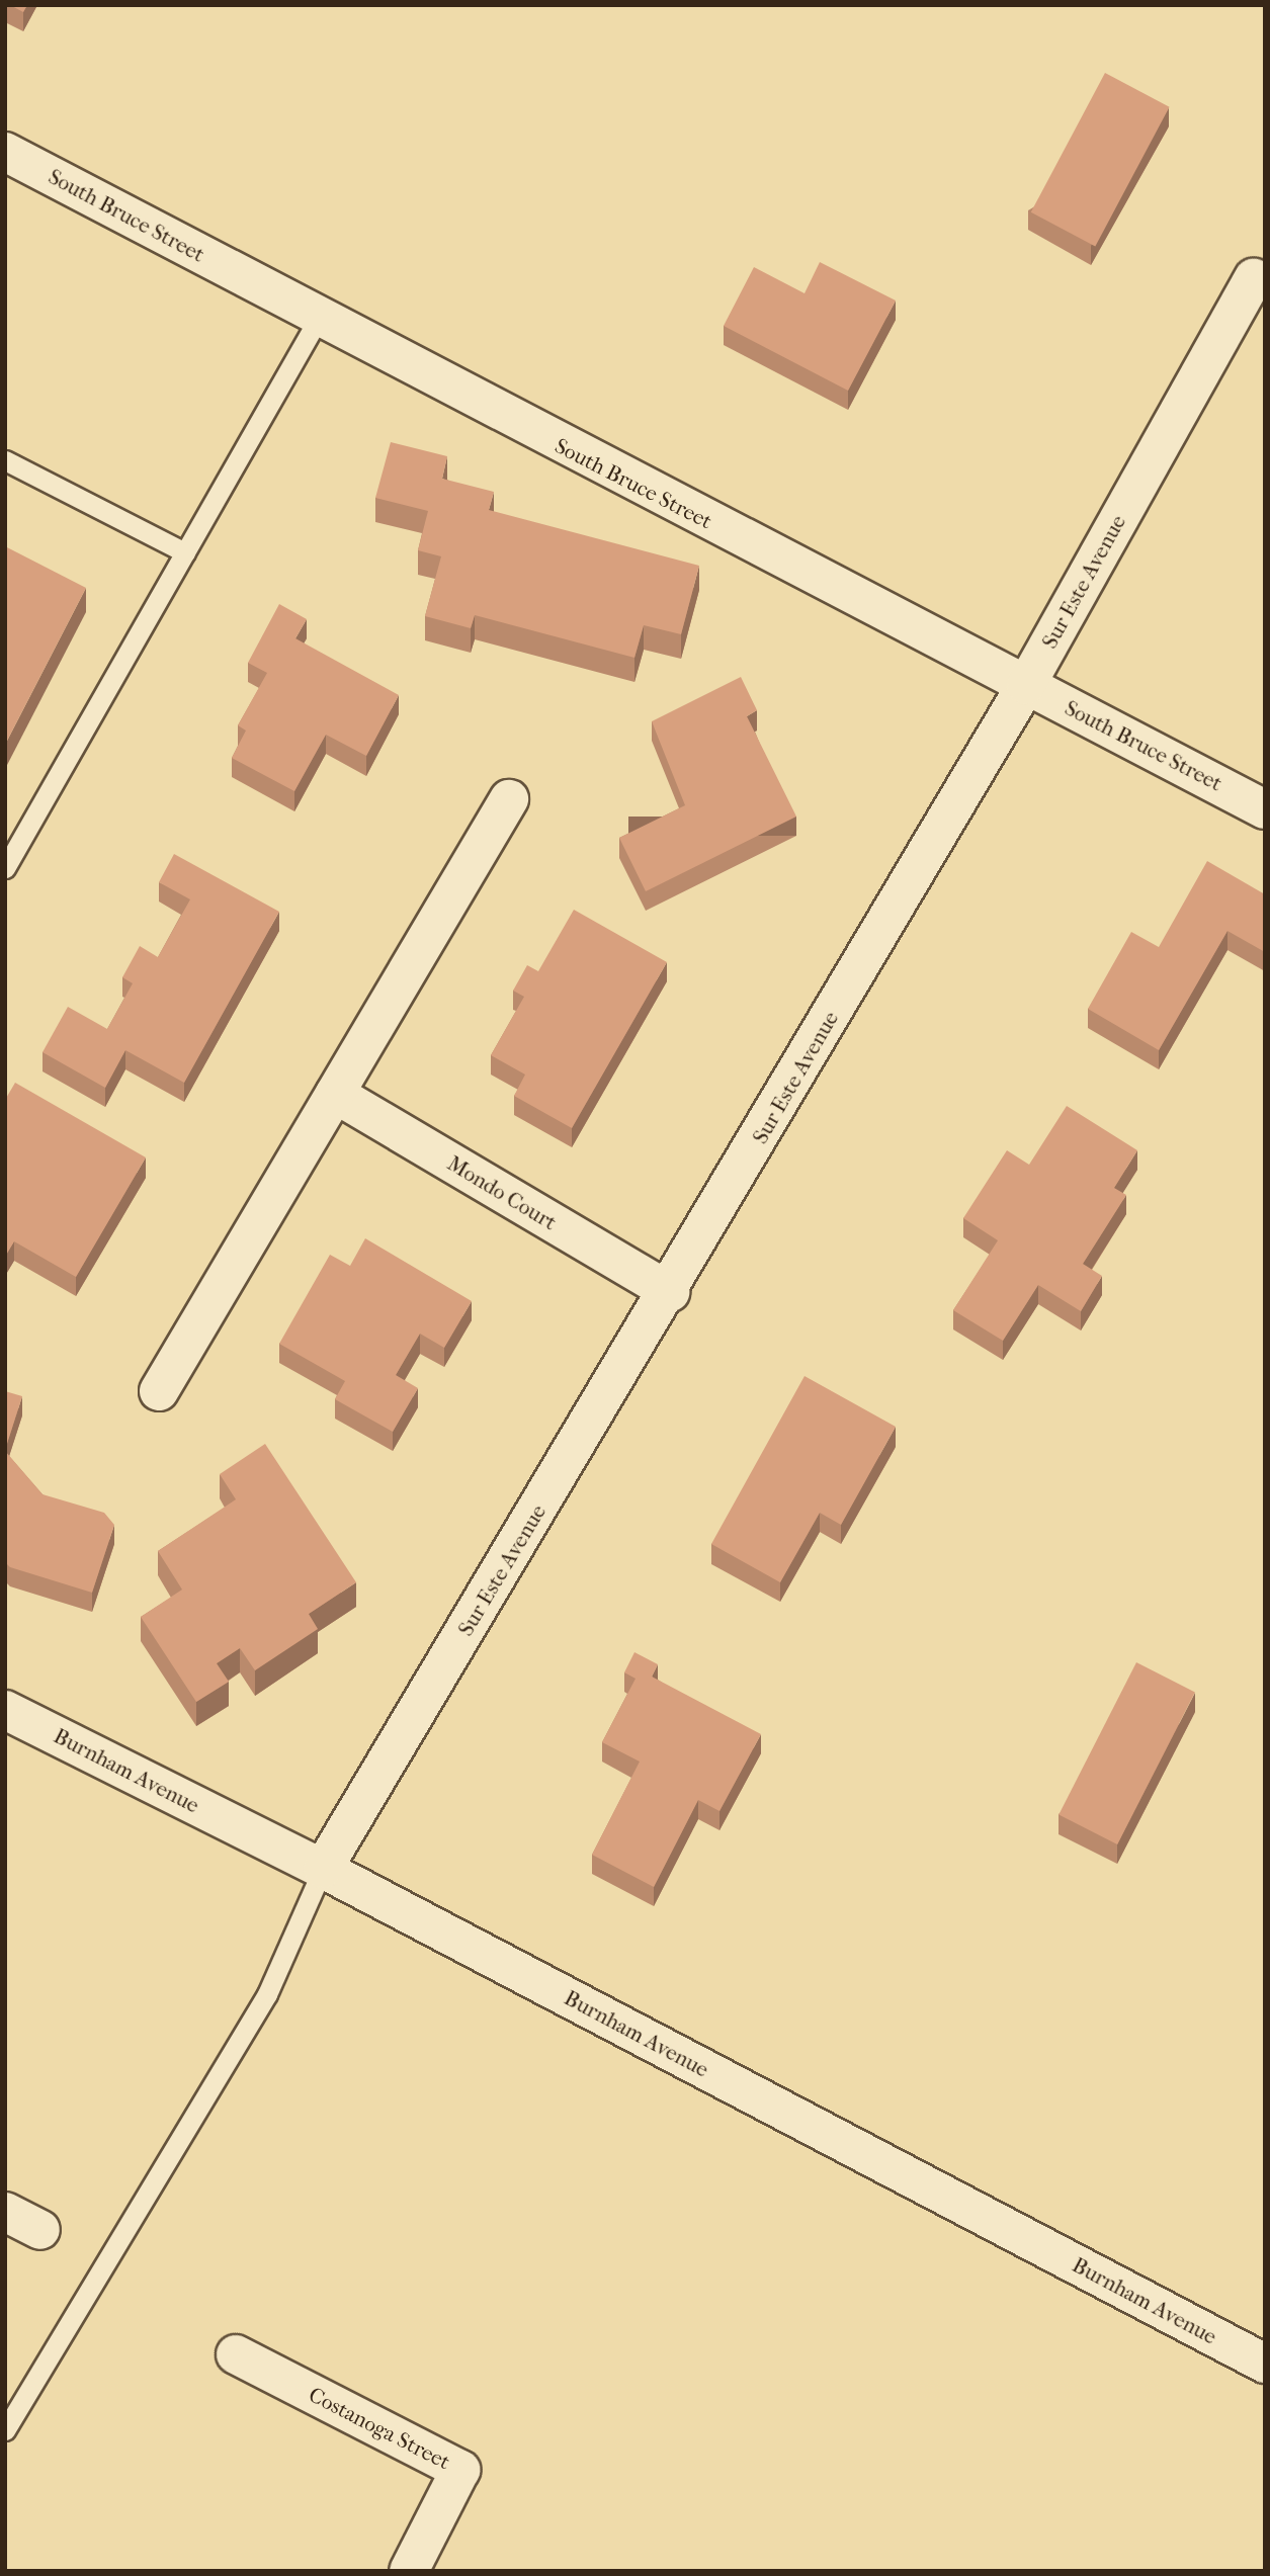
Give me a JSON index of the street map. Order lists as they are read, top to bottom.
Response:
{
  "streets": {
    "street": [
      "South Bruce Street",
      "Sur Este Avenue",
      "Mondo Court",
      "Burnham Avenue",
      "Costanoga Street"
    ]
  },
  "crossings": [
    ["South Bruce Street", "Sur Este Avenue"],
    ["Sur Este Avenue", "Mondo Court"],
    ["Sur Este Avenue", "Burnham Avenue"]
  ]
}
